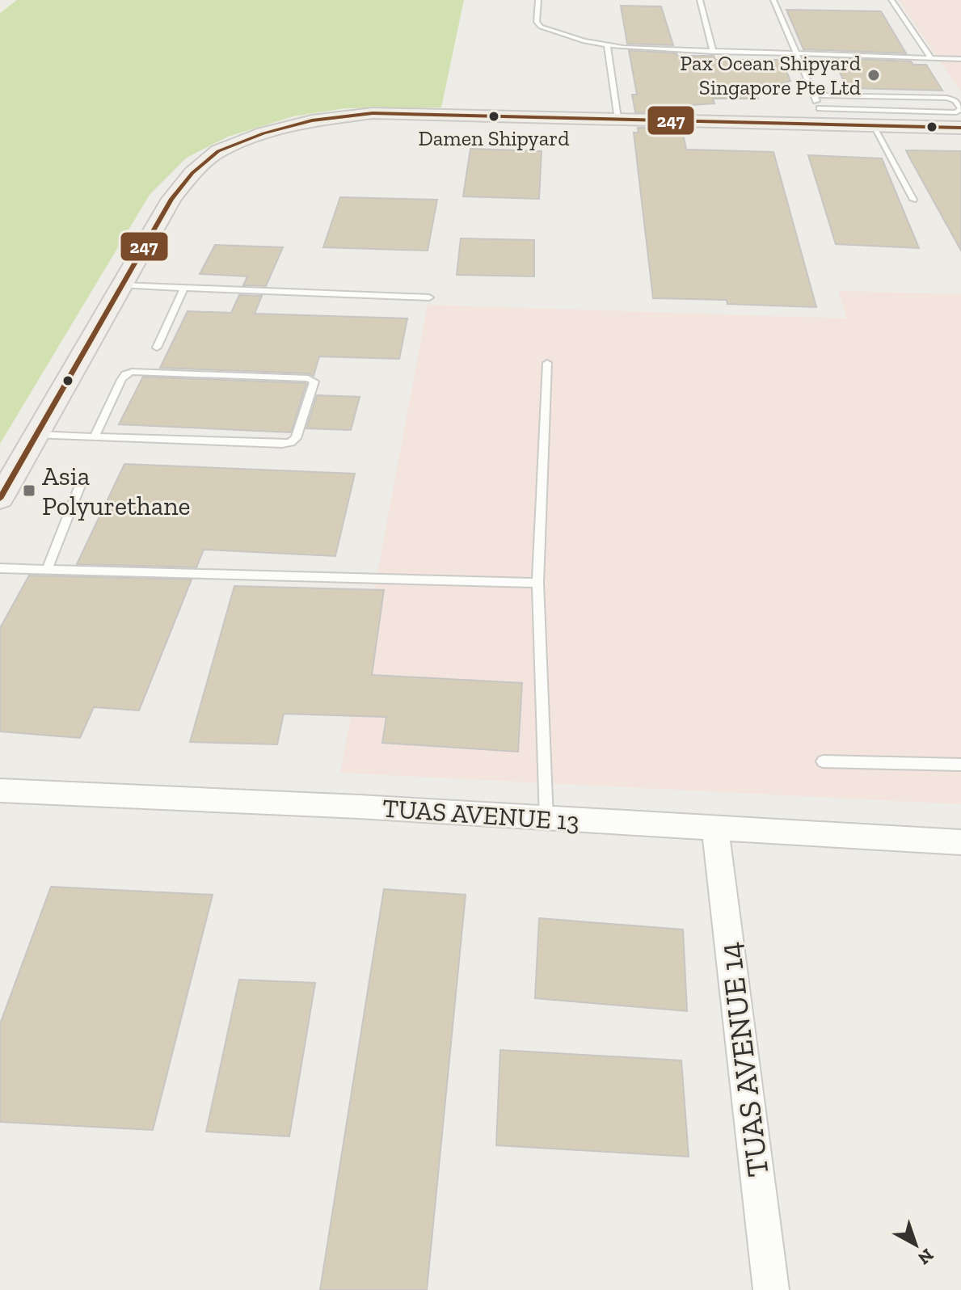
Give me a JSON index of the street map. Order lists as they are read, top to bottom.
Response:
{
  "streets": {
    "street": ["TUAS AVENUE 13", "TUAS AVENUE 14"]
  },
  "crossings": [
    ["TUAS AVENUE 13", "TUAS AVENUE 14"]
  ],
  "places": {
    "other": ["Pax Ocean Shipyard Singapore Pte Ltd", "Damen Shipyard"],
    "transit": ["Asia Polyurethane"]
  },
  "lines": ["transit line 247"],
  "north": "bottom right"
}
